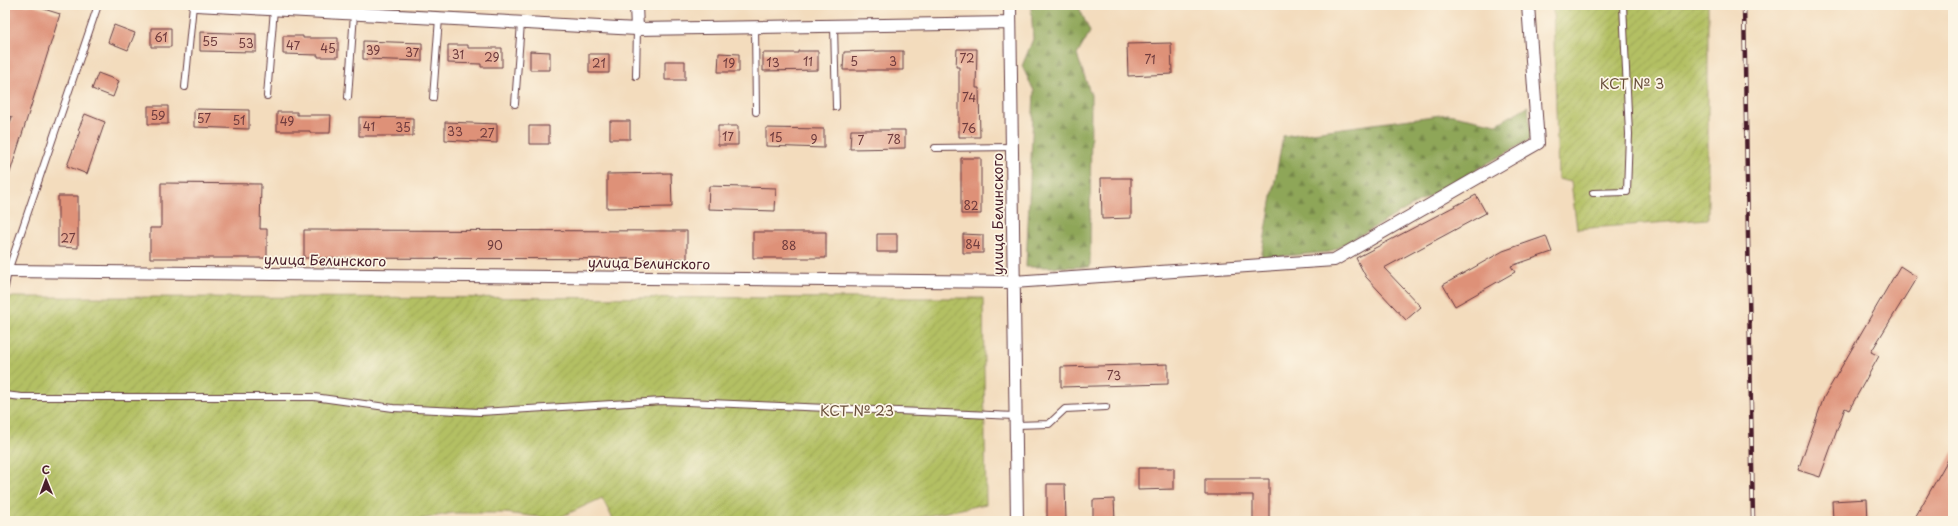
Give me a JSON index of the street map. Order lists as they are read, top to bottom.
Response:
{
  "streets": {
    "street": ["улица Белинского"]
  },
  "parks": ["КСТ № 3", "КСТ № 23"],
  "house_numbers": [
    "61",
    "55",
    "53",
    "47",
    "45",
    "39",
    "37",
    "31",
    "29",
    "72",
    "71",
    "11",
    "5",
    "3",
    "13",
    "21",
    "19",
    "74",
    "59",
    "57",
    "51",
    "49",
    "41",
    "35",
    "76",
    "33",
    "27",
    "17",
    "15",
    "9",
    "78",
    "7",
    "82",
    "27",
    "84",
    "90",
    "88",
    "73"
  ],
  "north": "top"
}
